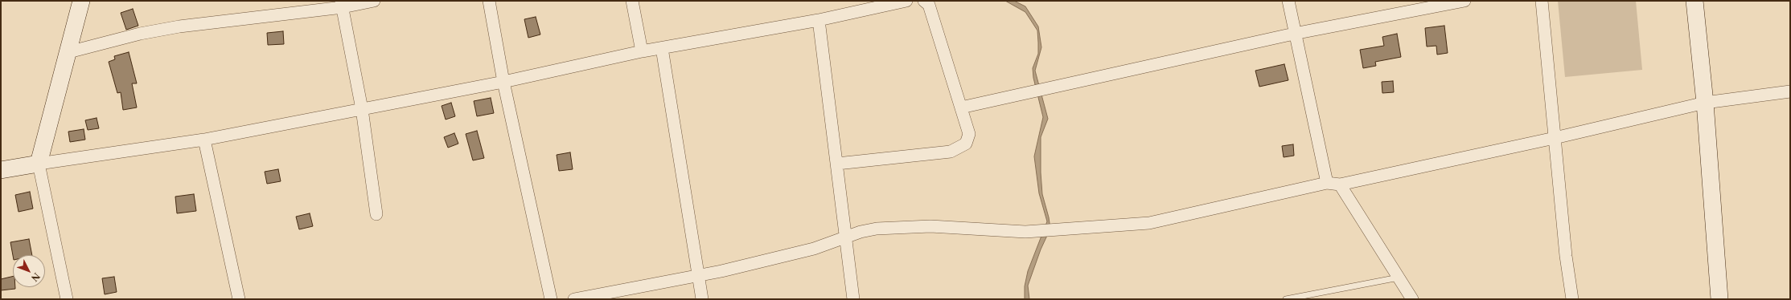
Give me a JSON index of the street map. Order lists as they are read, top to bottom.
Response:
{
  "north": "bottom right"
}
